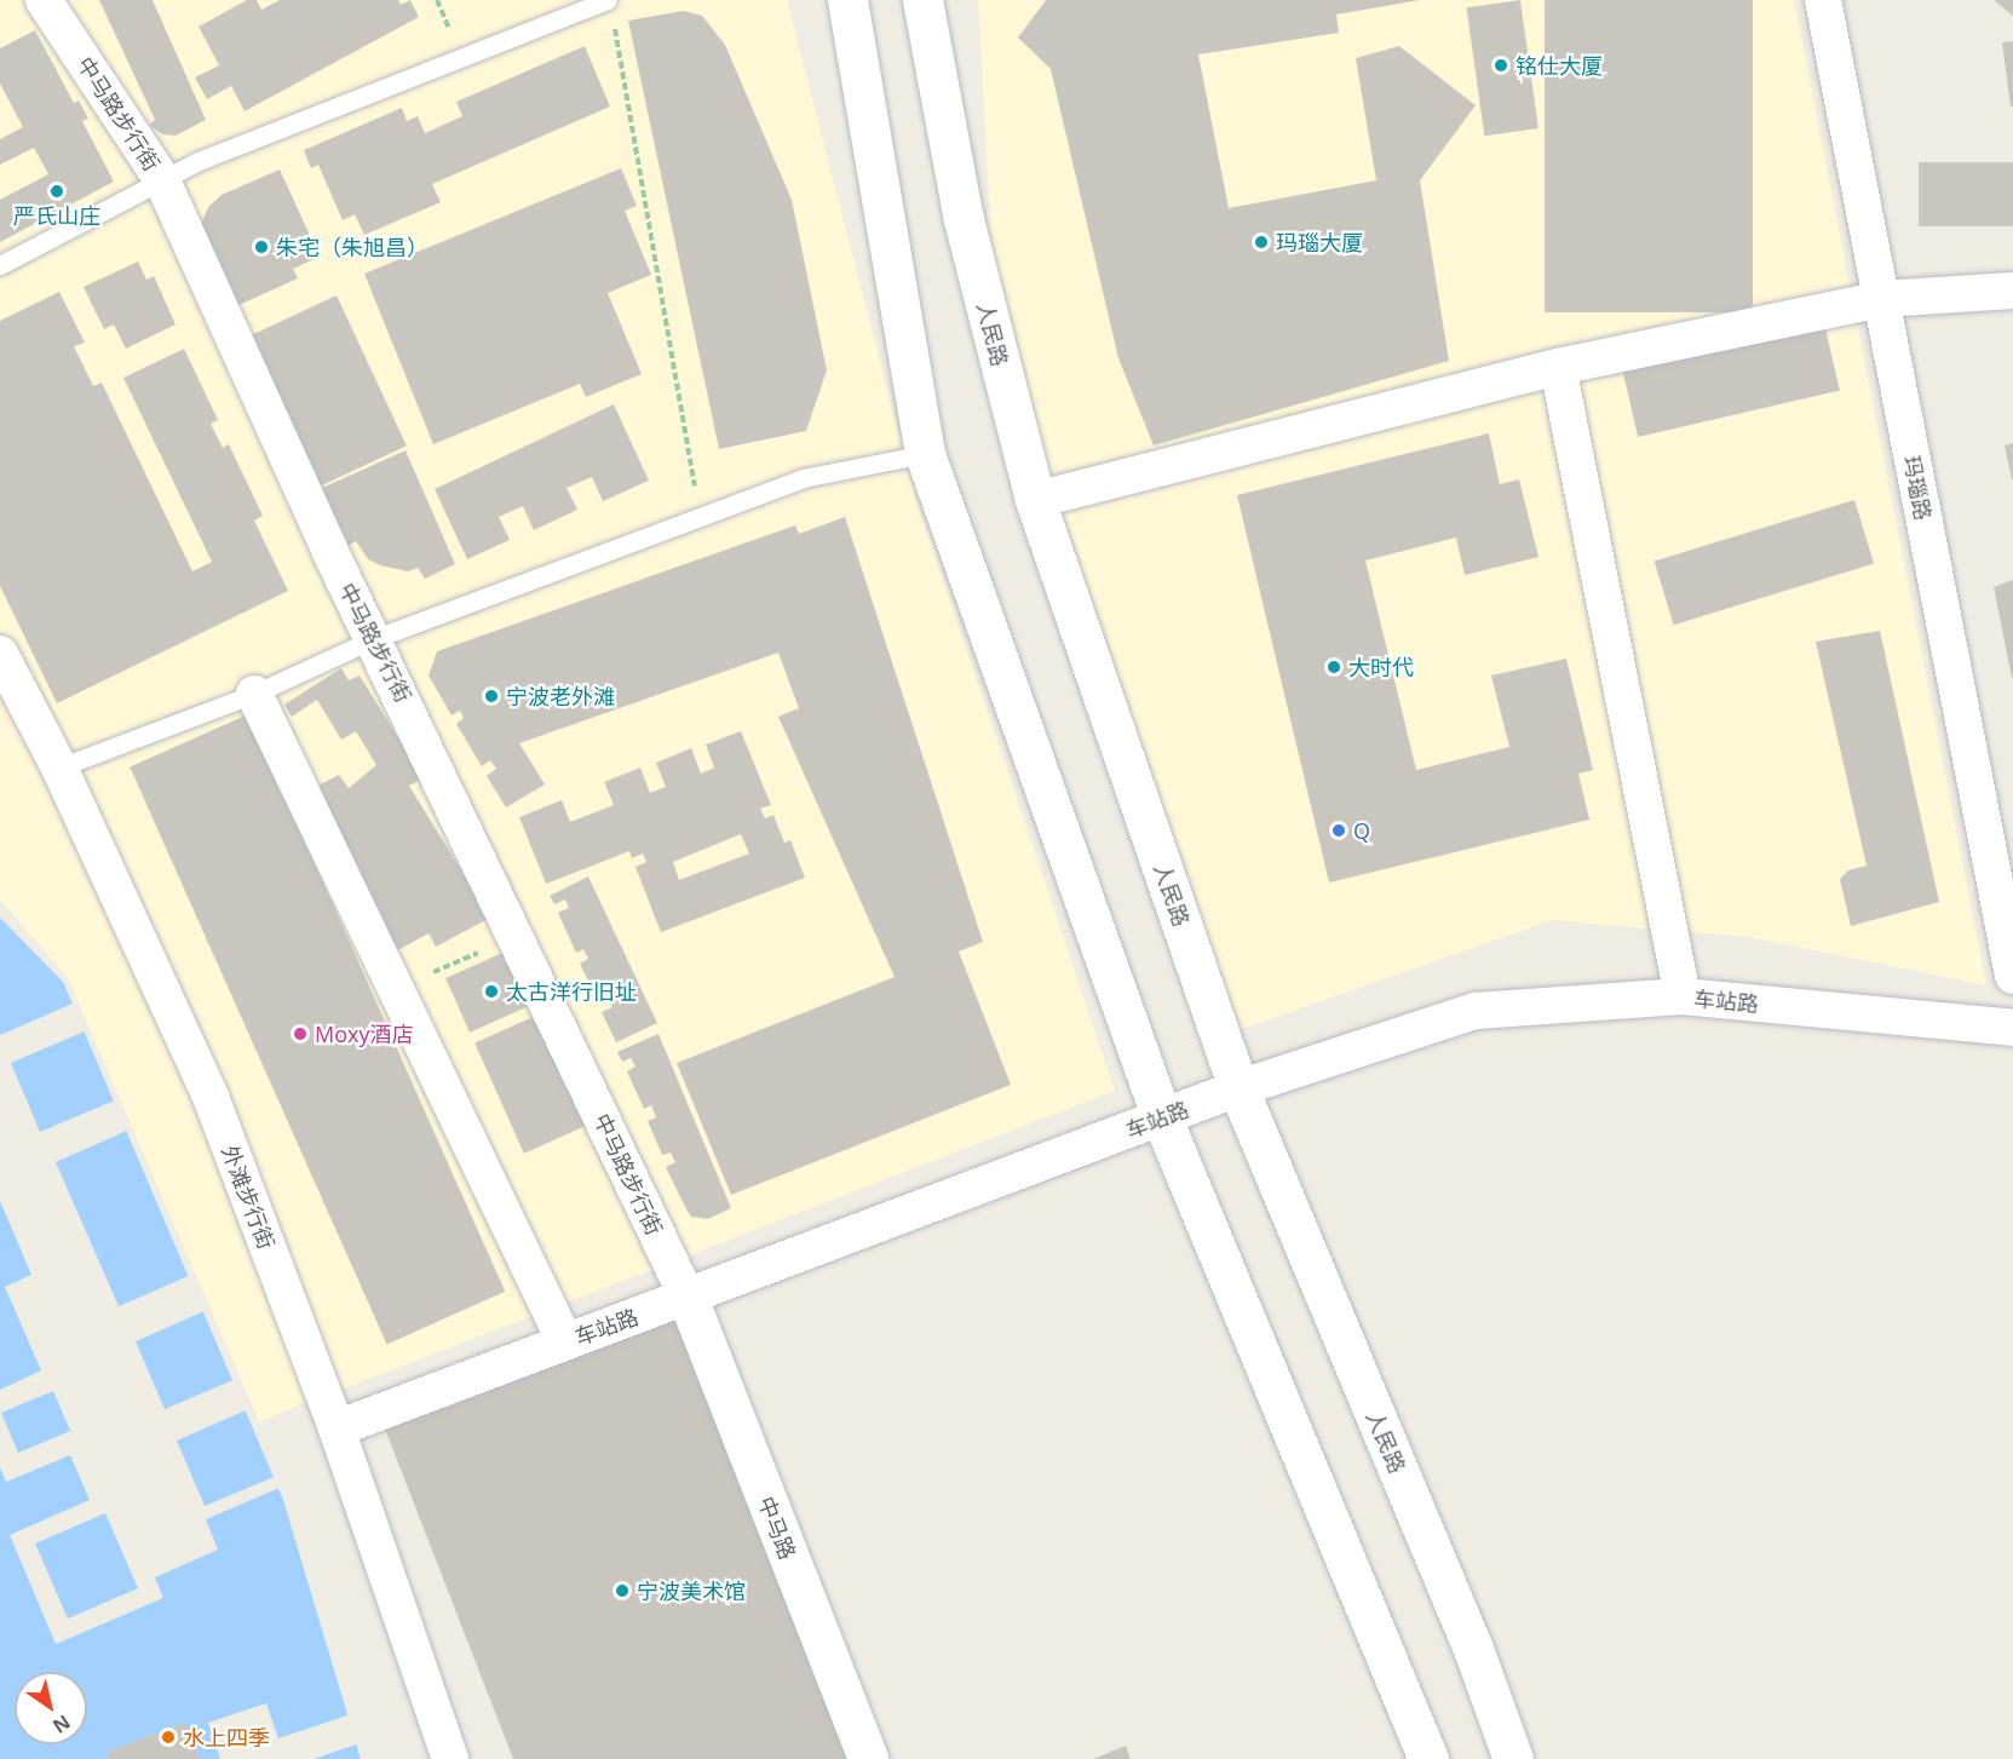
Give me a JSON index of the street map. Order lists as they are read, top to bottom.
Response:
{
  "streets": {
    "main road": ["人民路", "中马路"],
    "street": [
      "中马路步行街",
      "玛瑙路",
      "车站路",
      "外滩步行街"
    ]
  },
  "crossings": [
    ["中马路步行街", "车站路"],
    ["中马路步行街", "中马路"],
    ["人民路", "车站路"],
    ["车站路", "外滩步行街"],
    ["车站路", "中马路"]
  ],
  "places": [
    "铭仕大厦",
    "严氏山庄",
    "玛瑙大厦",
    "朱宅（朱旭昌）",
    "大时代",
    "宁波老外滩",
    "Q",
    "太古洋行旧址",
    "Moxy酒店",
    "宁波美术馆",
    "水上四季"
  ],
  "north": "bottom right"
}
